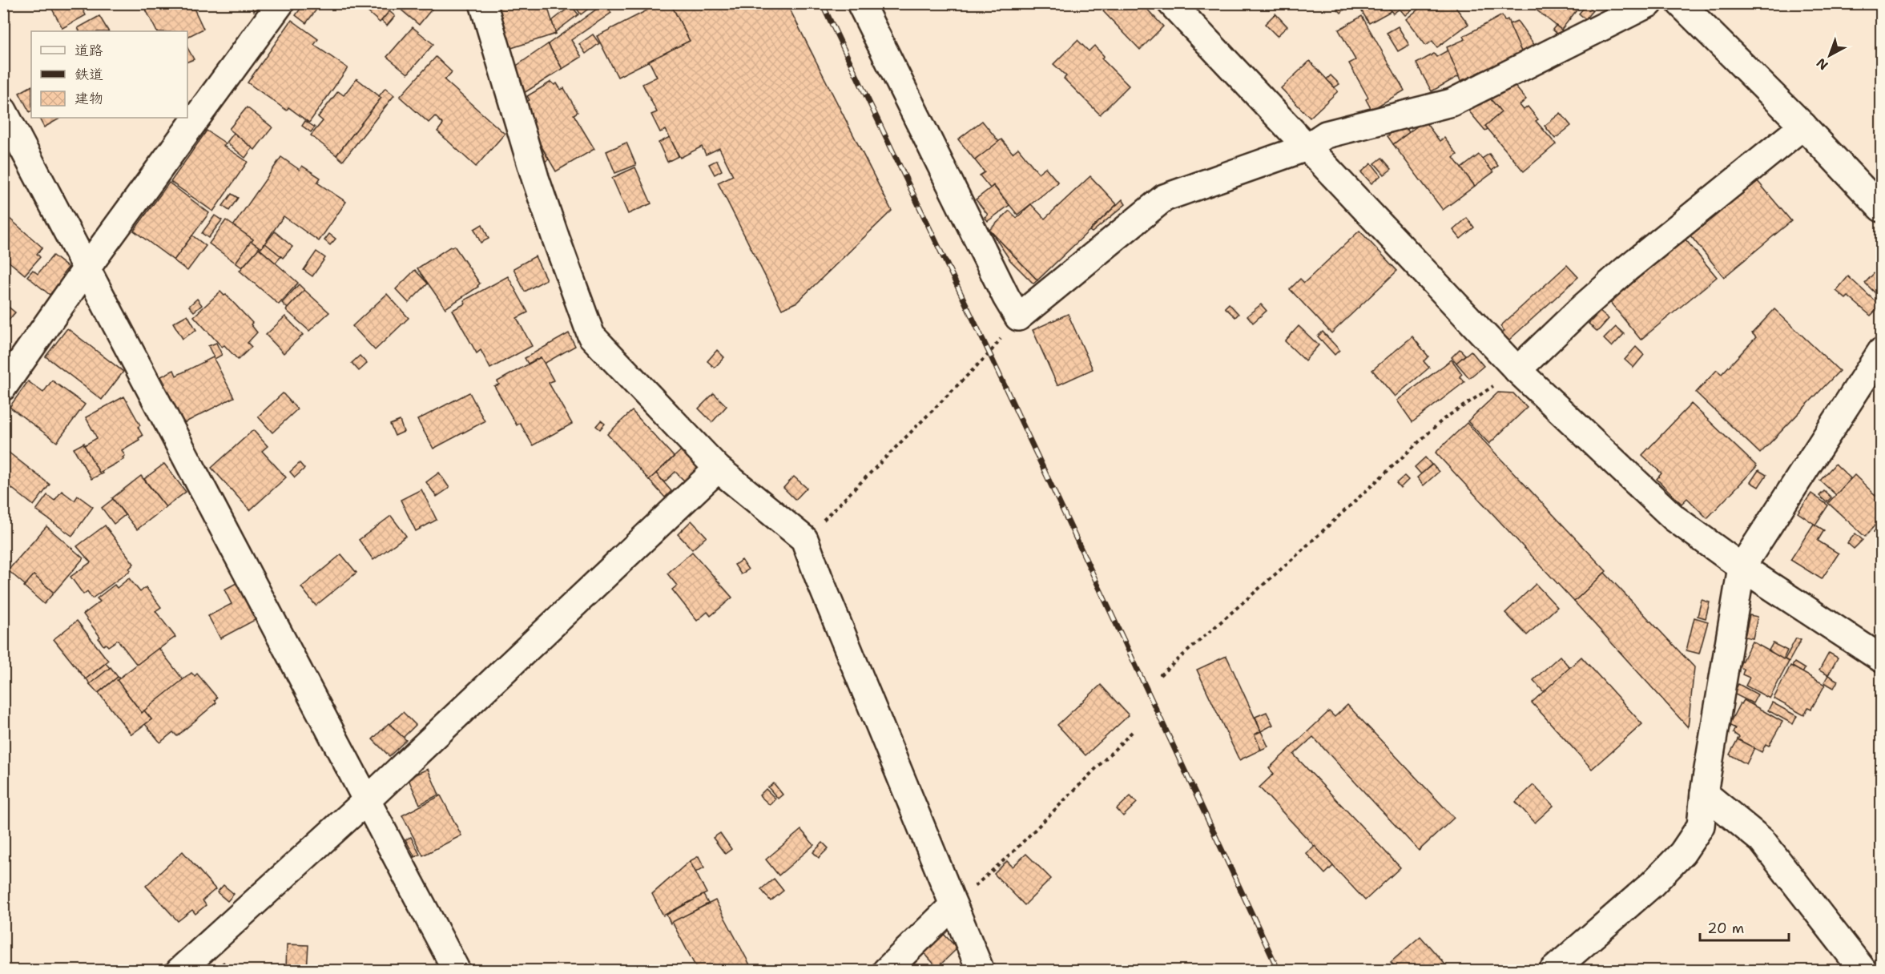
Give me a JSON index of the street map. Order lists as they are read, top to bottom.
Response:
{
  "legend": ["道路", "鉄道", "建物"],
  "scale_bar": "20 m",
  "north": "bottom left"
}
